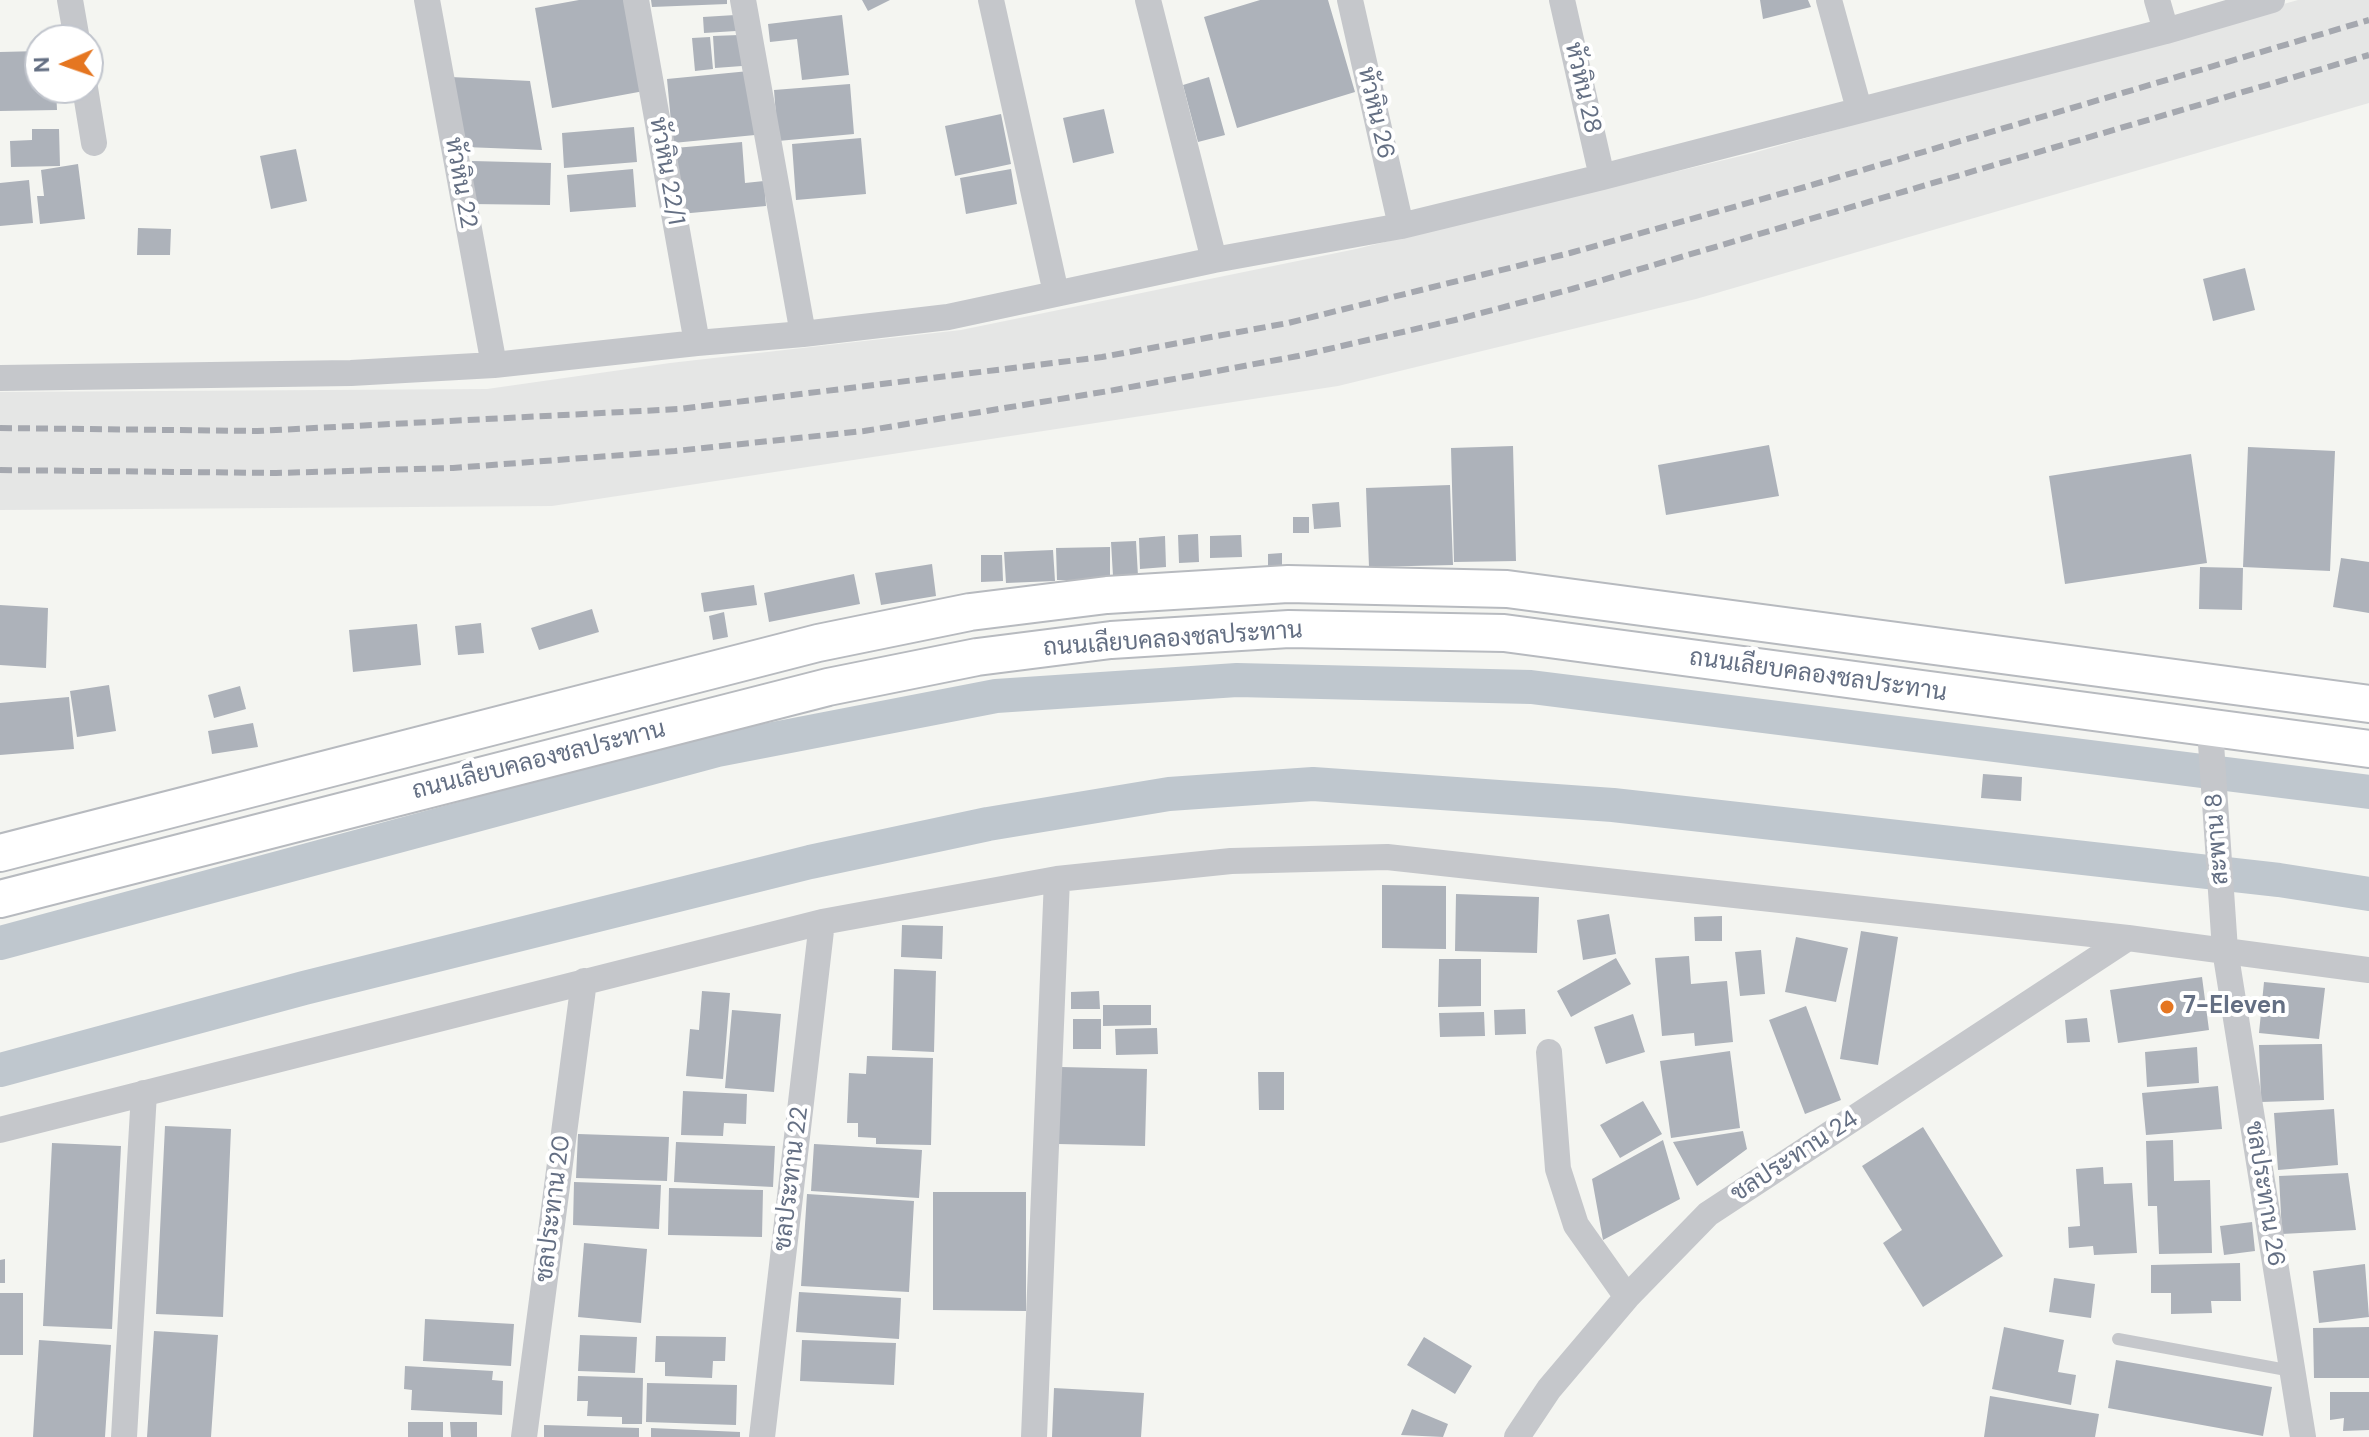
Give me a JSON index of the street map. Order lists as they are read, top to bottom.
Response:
{
  "streets": {
    "street": [
      "หัวหิน 28",
      "หัวหิน 26",
      "หัวหิน 22/1",
      "หัวหิน 22",
      "ถนนเลียบคลองชลประทาน",
      "สะพาน 8",
      "ชลประทาน 24",
      "ชลประทาน 22",
      "ชลประทาน 26",
      "ชลประทาน 20"
    ]
  },
  "crossings": [
    ["ถนนเลียบคลองชลประทาน", "สะพาน 8"],
    ["สะพาน 8", "ชลประทาน 26"]
  ],
  "places": ["7-Eleven"],
  "north": "left"
}
